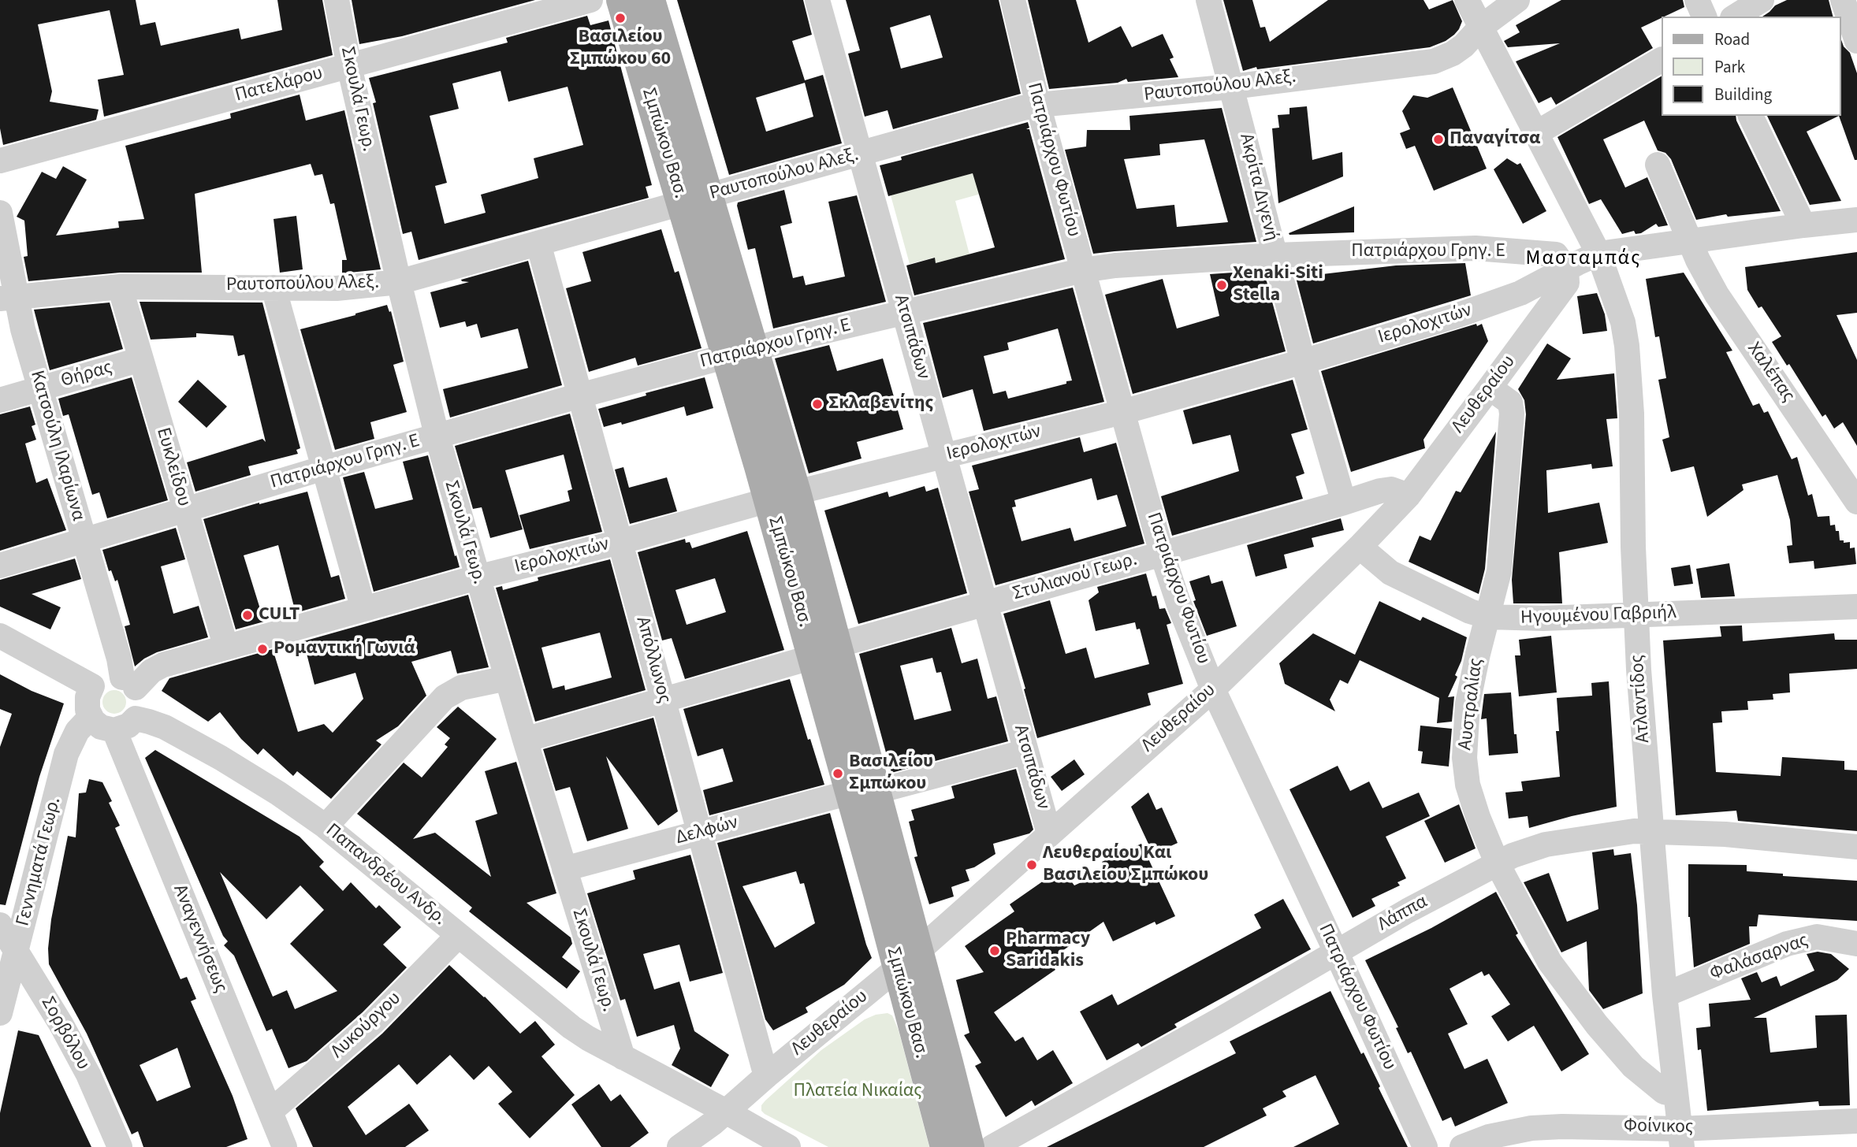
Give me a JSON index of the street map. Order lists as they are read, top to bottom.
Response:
{
  "streets": {
    "main road": ["Σμπώκου Βασ."],
    "street": [
      "Πατελάρου",
      "Ραυτοπούλου Αλεξ.",
      "Σκουλά Γεωρ.",
      "Πατριάρχου Φωτίου",
      "Ακρίτα Διγενή",
      "Πατριάρχου Γρηγ. Ε",
      "Ιερολοχιτών",
      "Ατσιπάδων",
      "Χαλέπας",
      "Θήρας",
      "Λευθεραίου",
      "Κατσούλη Ιλαρίωνα",
      "Ευκλείδου",
      "Στυλιανού Γεωρ.",
      "Ηγουμένου Γαβριήλ",
      "Απόλλωνος",
      "Ατλαντίδος",
      "Αυστραλίας",
      "Δελφών",
      "Γεννηματά Γεωρ.",
      "Παπανδρέου Ανδρ.",
      "Λάππα",
      "Αναγεννήσεως",
      "Φαλάσαρνας",
      "Λυκούργου",
      "Σορβόλου",
      "Φοίνικος"
    ]
  },
  "crossings": [
    ["Πατελάρου", "Σκουλά Γεωρ."],
    ["Ραυτοπούλου Αλεξ.", "Σκουλά Γεωρ."],
    ["Ραυτοπούλου Αλεξ.", "Σμπώκου Βασ."],
    ["Ραυτοπούλου Αλεξ.", "Πατριάρχου Φωτίου"],
    ["Ραυτοπούλου Αλεξ.", "Ακρίτα Διγενή"],
    ["Ραυτοπούλου Αλεξ.", "Ατσιπάδων"],
    ["Ραυτοπούλου Αλεξ.", "Κατσούλη Ιλαρίωνα"],
    ["Ραυτοπούλου Αλεξ.", "Ευκλείδου"],
    ["Ραυτοπούλου Αλεξ.", "Απόλλωνος"],
    ["Ραυτοπούλου Αλεξ.", "Ατλαντίδος"],
    ["Σκουλά Γεωρ.", "Πατριάρχου Γρηγ. Ε"],
    ["Σκουλά Γεωρ.", "Ιερολοχιτών"],
    ["Σκουλά Γεωρ.", "Στυλιανού Γεωρ."],
    ["Σκουλά Γεωρ.", "Δελφών"],
    ["Σκουλά Γεωρ.", "Παπανδρέου Ανδρ."],
    ["Σμπώκου Βασ.", "Πατριάρχου Γρηγ. Ε"],
    ["Σμπώκου Βασ.", "Ιερολοχιτών"],
    ["Σμπώκου Βασ.", "Λευθεραίου"],
    ["Σμπώκου Βασ.", "Στυλιανού Γεωρ."],
    ["Σμπώκου Βασ.", "Δελφών"],
    ["Πατριάρχου Φωτίου", "Πατριάρχου Γρηγ. Ε"],
    ["Πατριάρχου Φωτίου", "Ιερολοχιτών"],
    ["Πατριάρχου Φωτίου", "Λευθεραίου"],
    ["Πατριάρχου Φωτίου", "Στυλιανού Γεωρ."],
    ["Πατριάρχου Φωτίου", "Λάππα"],
    ["Ακρίτα Διγενή", "Πατριάρχου Γρηγ. Ε"],
    ["Ακρίτα Διγενή", "Ιερολοχιτών"],
    ["Ακρίτα Διγενή", "Στυλιανού Γεωρ."],
    ["Πατριάρχου Γρηγ. Ε", "Ιερολοχιτών"],
    ["Πατριάρχου Γρηγ. Ε", "Ατσιπάδων"],
    ["Πατριάρχου Γρηγ. Ε", "Λευθεραίου"],
    ["Πατριάρχου Γρηγ. Ε", "Κατσούλη Ιλαρίωνα"],
    ["Πατριάρχου Γρηγ. Ε", "Ευκλείδου"],
    ["Πατριάρχου Γρηγ. Ε", "Απόλλωνος"],
    ["Ιερολοχιτών", "Ατσιπάδων"],
    ["Ιερολοχιτών", "Χαλέπας"],
    ["Ιερολοχιτών", "Λευθεραίου"],
    ["Ιερολοχιτών", "Κατσούλη Ιλαρίωνα"],
    ["Ιερολοχιτών", "Ευκλείδου"],
    ["Ιερολοχιτών", "Απόλλωνος"],
    ["Ιερολοχιτών", "Ατλαντίδος"],
    ["Ιερολοχιτών", "Γεννηματά Γεωρ."],
    ["Ιερολοχιτών", "Παπανδρέου Ανδρ."],
    ["Ιερολοχιτών", "Αναγεννήσεως"],
    ["Ατσιπάδων", "Λευθεραίου"],
    ["Ατσιπάδων", "Στυλιανού Γεωρ."],
    ["Ατσιπάδων", "Δελφών"],
    ["Θήρας", "Κατσούλη Ιλαρίωνα"],
    ["Θήρας", "Ευκλείδου"],
    ["Λευθεραίου", "Στυλιανού Γεωρ."],
    ["Λευθεραίου", "Ηγουμένου Γαβριήλ"],
    ["Λευθεραίου", "Απόλλωνος"],
    ["Λευθεραίου", "Αυστραλίας"],
    ["Λευθεραίου", "Παπανδρέου Ανδρ."],
    ["Κατσούλη Ιλαρίωνα", "Γεννηματά Γεωρ."],
    ["Κατσούλη Ιλαρίωνα", "Παπανδρέου Ανδρ."],
    ["Κατσούλη Ιλαρίωνα", "Αναγεννήσεως"],
    ["Στυλιανού Γεωρ.", "Απόλλωνος"],
    ["Ηγουμένου Γαβριήλ", "Ατλαντίδος"],
    ["Ηγουμένου Γαβριήλ", "Αυστραλίας"],
    ["Απόλλωνος", "Δελφών"],
    ["Ατλαντίδος", "Αυστραλίας"],
    ["Ατλαντίδος", "Λάππα"],
    ["Ατλαντίδος", "Φαλάσαρνας"],
    ["Ατλαντίδος", "Φοίνικος"],
    ["Αυστραλίας", "Λάππα"],
    ["Γεννηματά Γεωρ.", "Παπανδρέου Ανδρ."],
    ["Γεννηματά Γεωρ.", "Αναγεννήσεως"],
    ["Γεννηματά Γεωρ.", "Σορβόλου"],
    ["Παπανδρέου Ανδρ.", "Αναγεννήσεως"],
    ["Παπανδρέου Ανδρ.", "Λυκούργου"],
    ["Αναγεννήσεως", "Λυκούργου"]
  ],
  "districts": ["Μασταμπάς"],
  "parks": ["Πλατεία Νικαίας"],
  "places": [
    "Βασιλείου Σμπώκου 60",
    "Παναγίτσα",
    "Xenaki-Siti Stella",
    "Σκλαβενίτης",
    "CULT",
    "Ρομαντική Γωνιά",
    "Βασιλείου Σμπώκου",
    "Λευθεραίου Και Βασιλείου Σμπώκου",
    "Pharmacy Saridakis"
  ],
  "legend": ["Road", "Park", "Building"]
}
